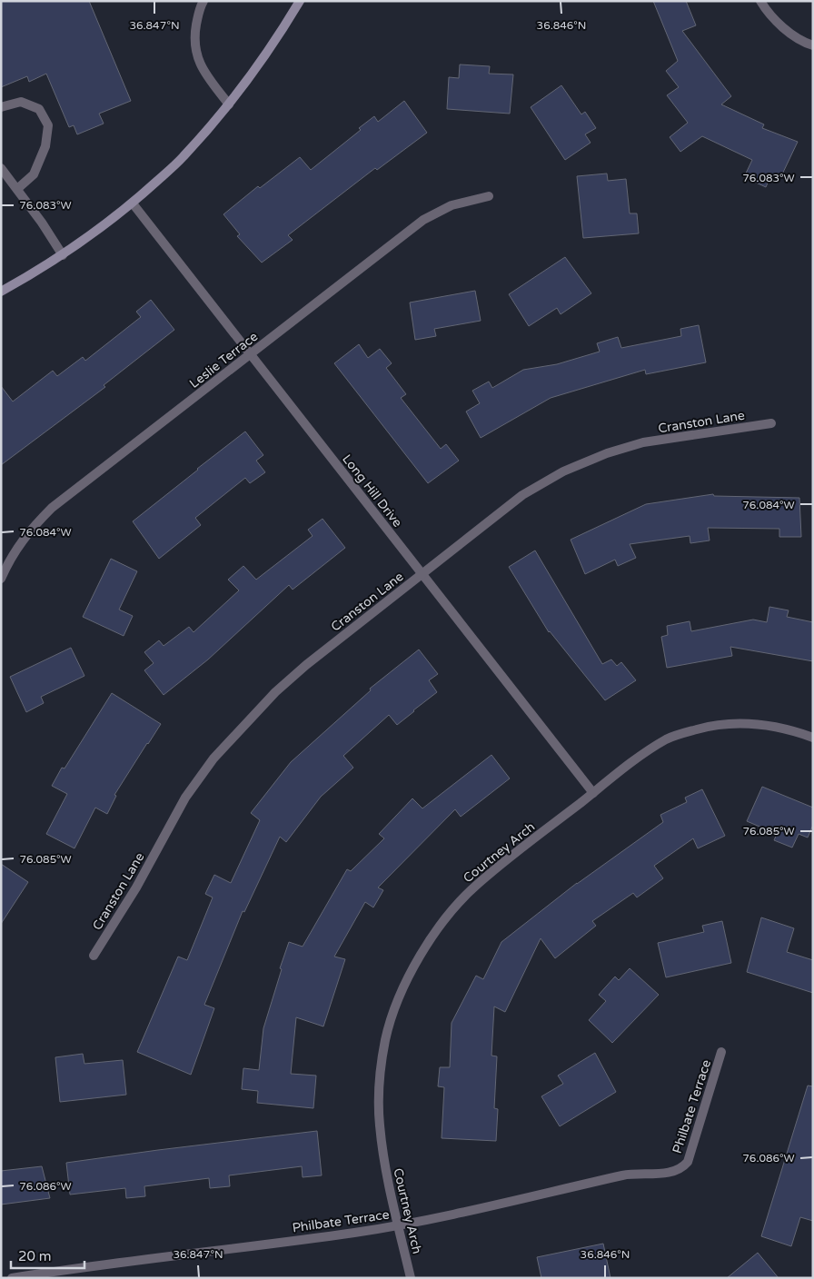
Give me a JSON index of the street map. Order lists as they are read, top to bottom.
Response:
{
  "streets": {
    "street": [
      "Leslie Terrace",
      "Cranston Lane",
      "Long Hill Drive",
      "Courtney Arch",
      "Philbate Terrace"
    ]
  },
  "crossings": [
    ["Leslie Terrace", "Long Hill Drive"],
    ["Cranston Lane", "Long Hill Drive"],
    ["Long Hill Drive", "Courtney Arch"],
    ["Courtney Arch", "Philbate Terrace"]
  ],
  "scale_bar": "20 m",
  "coordinates": [
    "36.847°N",
    "36.846°N",
    "76.083°W",
    "76.084°W",
    "76.085°W",
    "76.086°W"
  ]
}
